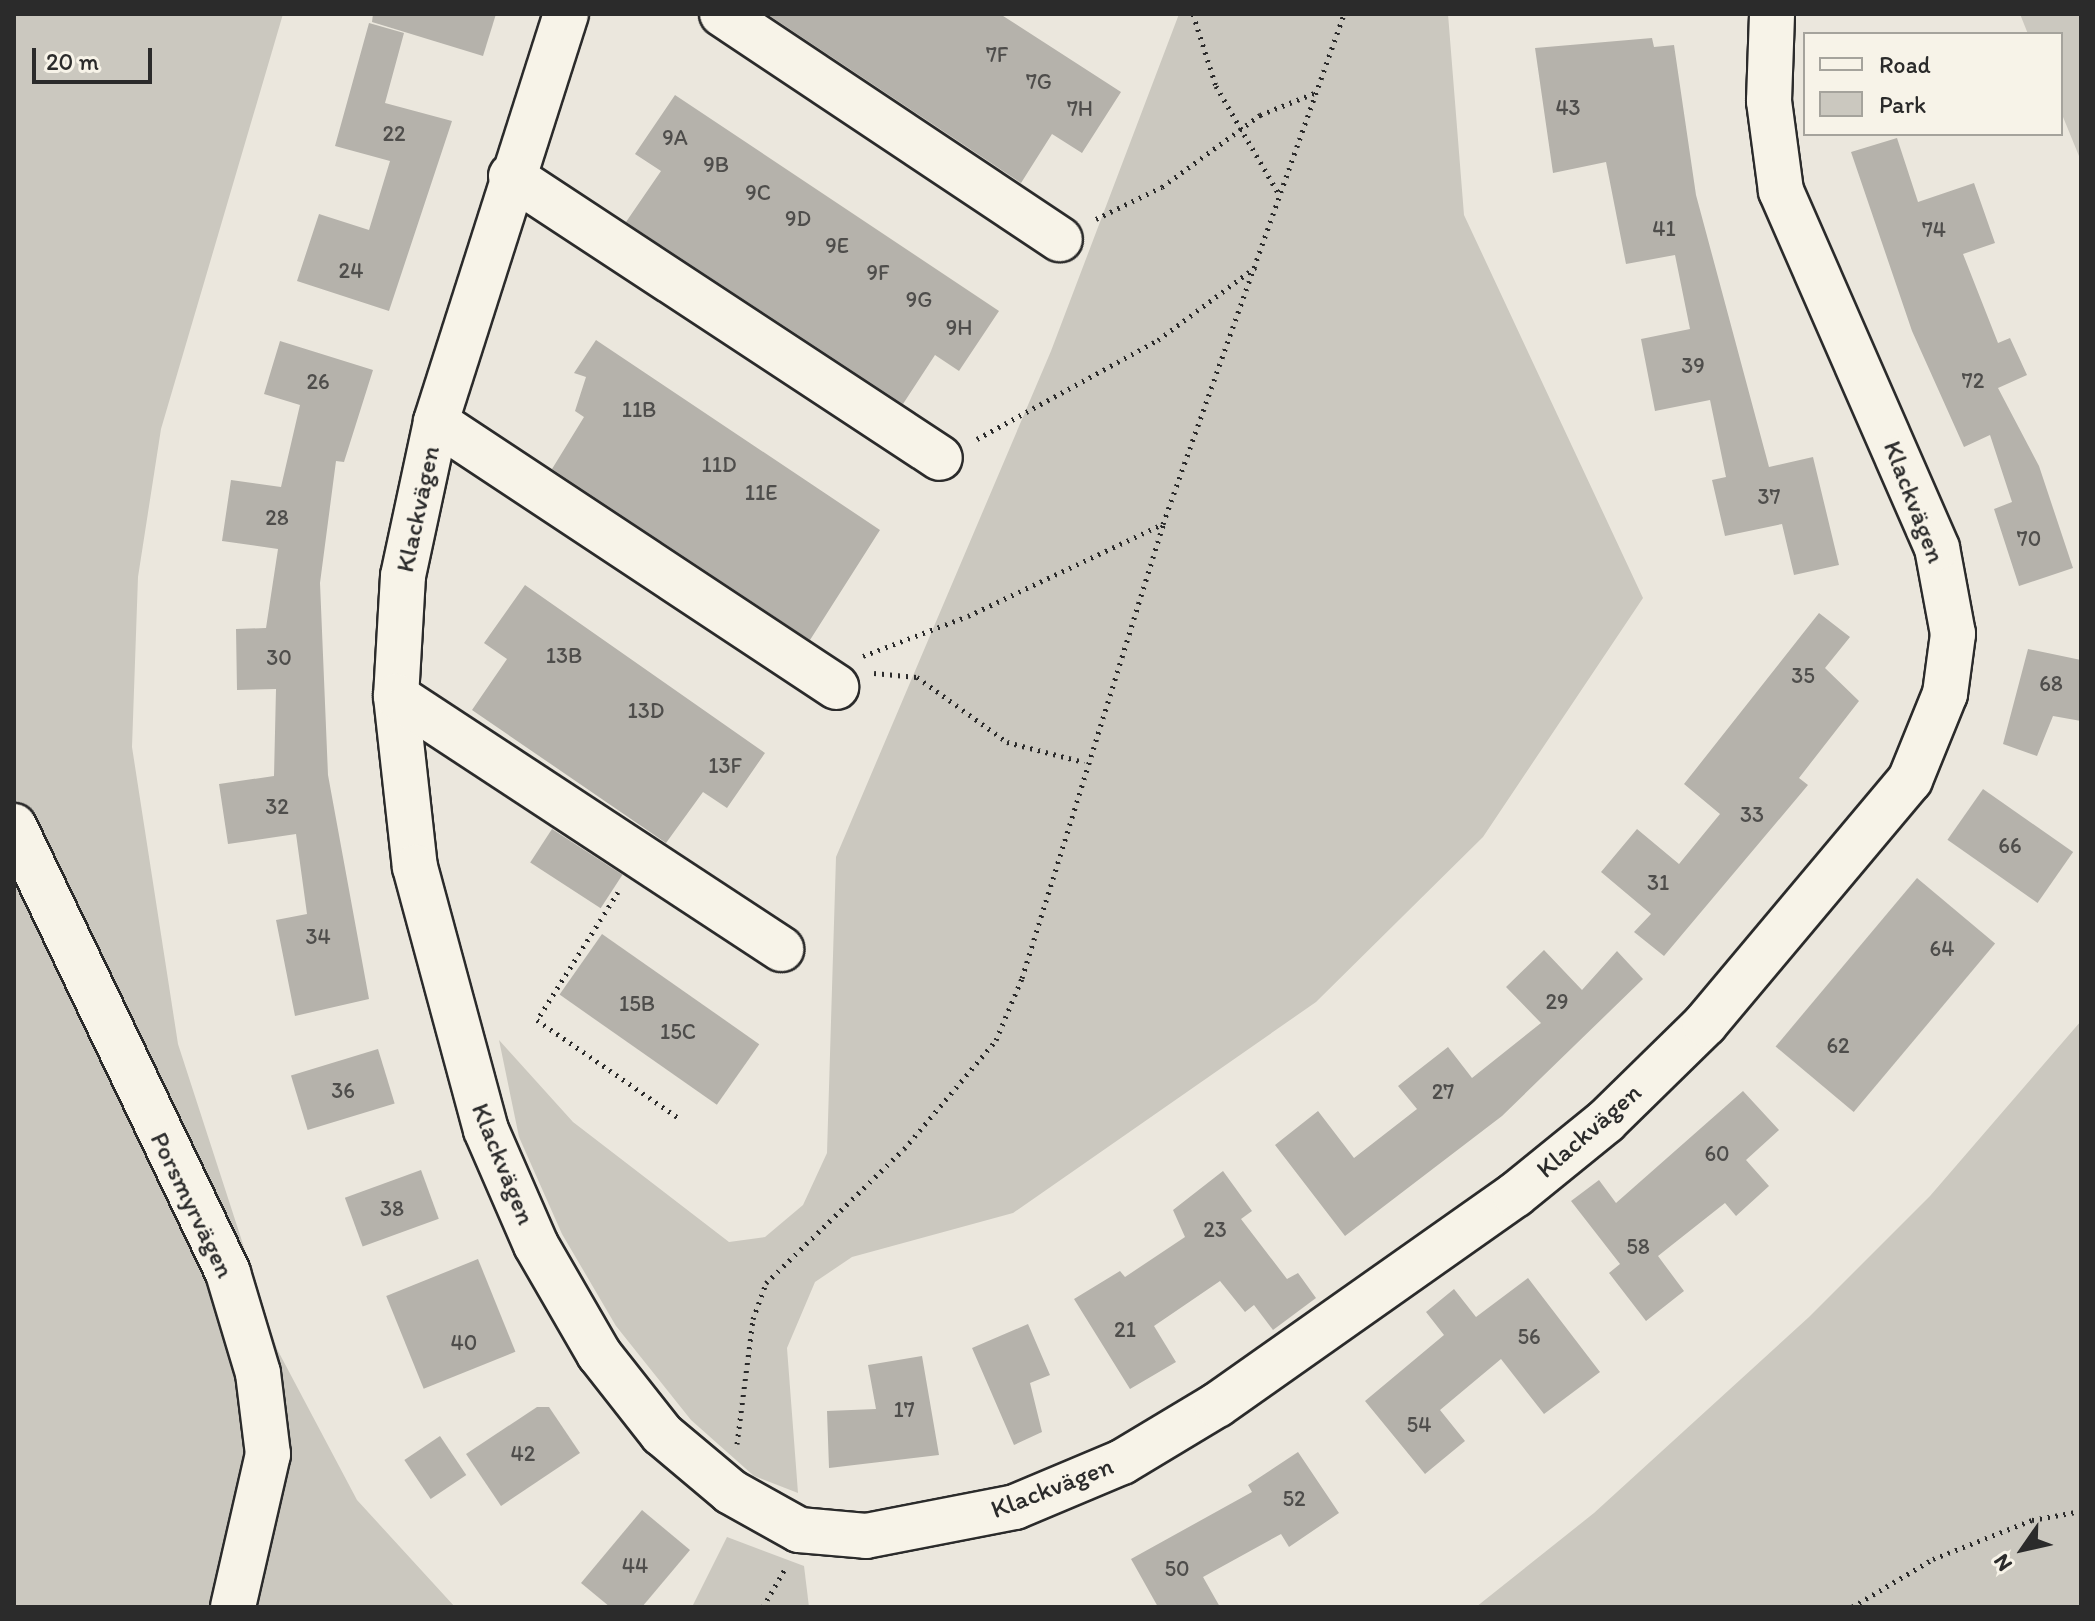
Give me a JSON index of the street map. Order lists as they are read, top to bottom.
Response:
{
  "streets": {
    "street": ["Klackvägen", "Porsmyrvägen"]
  },
  "house_numbers": [
    "7F",
    "7G",
    "43",
    "7H",
    "22",
    "9A",
    "9B",
    "9C",
    "9D",
    "41",
    "74",
    "9E",
    "24",
    "9F",
    "9G",
    "9H",
    "39",
    "72",
    "26",
    "11B",
    "11D",
    "11E",
    "37",
    "28",
    "70",
    "13B",
    "30",
    "35",
    "68",
    "13D",
    "13F",
    "32",
    "33",
    "66",
    "31",
    "34",
    "64",
    "29",
    "15B",
    "15C",
    "62",
    "36",
    "27",
    "60",
    "38",
    "23",
    "58",
    "21",
    "56",
    "40",
    "17",
    "54",
    "42",
    "52",
    "44",
    "50"
  ],
  "legend": ["Road", "Park"],
  "scale_bar": "20 m",
  "north": "bottom left"
}
